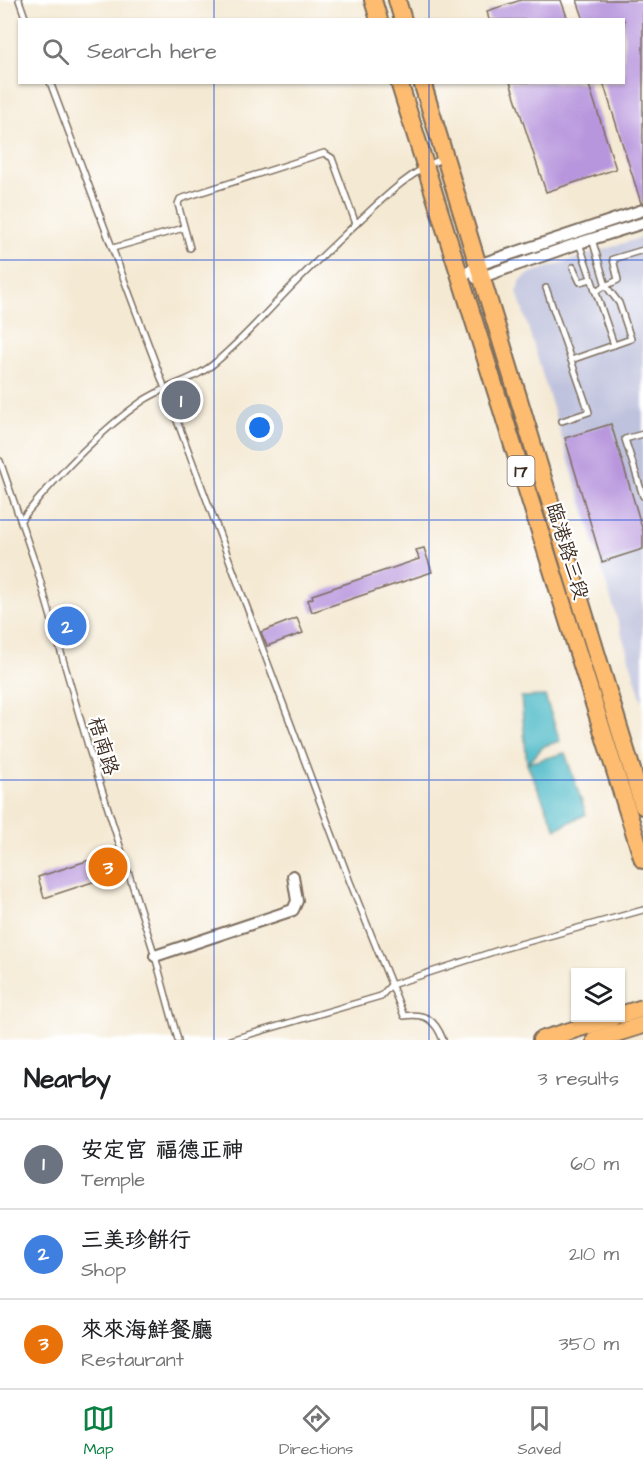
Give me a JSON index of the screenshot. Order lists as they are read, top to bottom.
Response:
{
  "streets": {
    "main road": ["17", "臨港路三段"],
    "lane": ["梧南路"]
  },
  "page": {
    "search": "Search here",
    "pins": ["1", "2", "3"],
    "heading": ["Nearby", "3 results"],
    "list": [
      {
        "mark": "1",
        "name": "安定宮 福德正神",
        "note": "Temple",
        "value": "60 m"
      },
      {
        "mark": "2",
        "name": "三美珍餅行",
        "note": "Shop",
        "value": "210 m"
      },
      {
        "mark": "3",
        "name": "來來海鮮餐廳",
        "note": "Restaurant",
        "value": "350 m"
      }
    ],
    "nav": ["Map", "Directions", "Saved"]
  }
}
